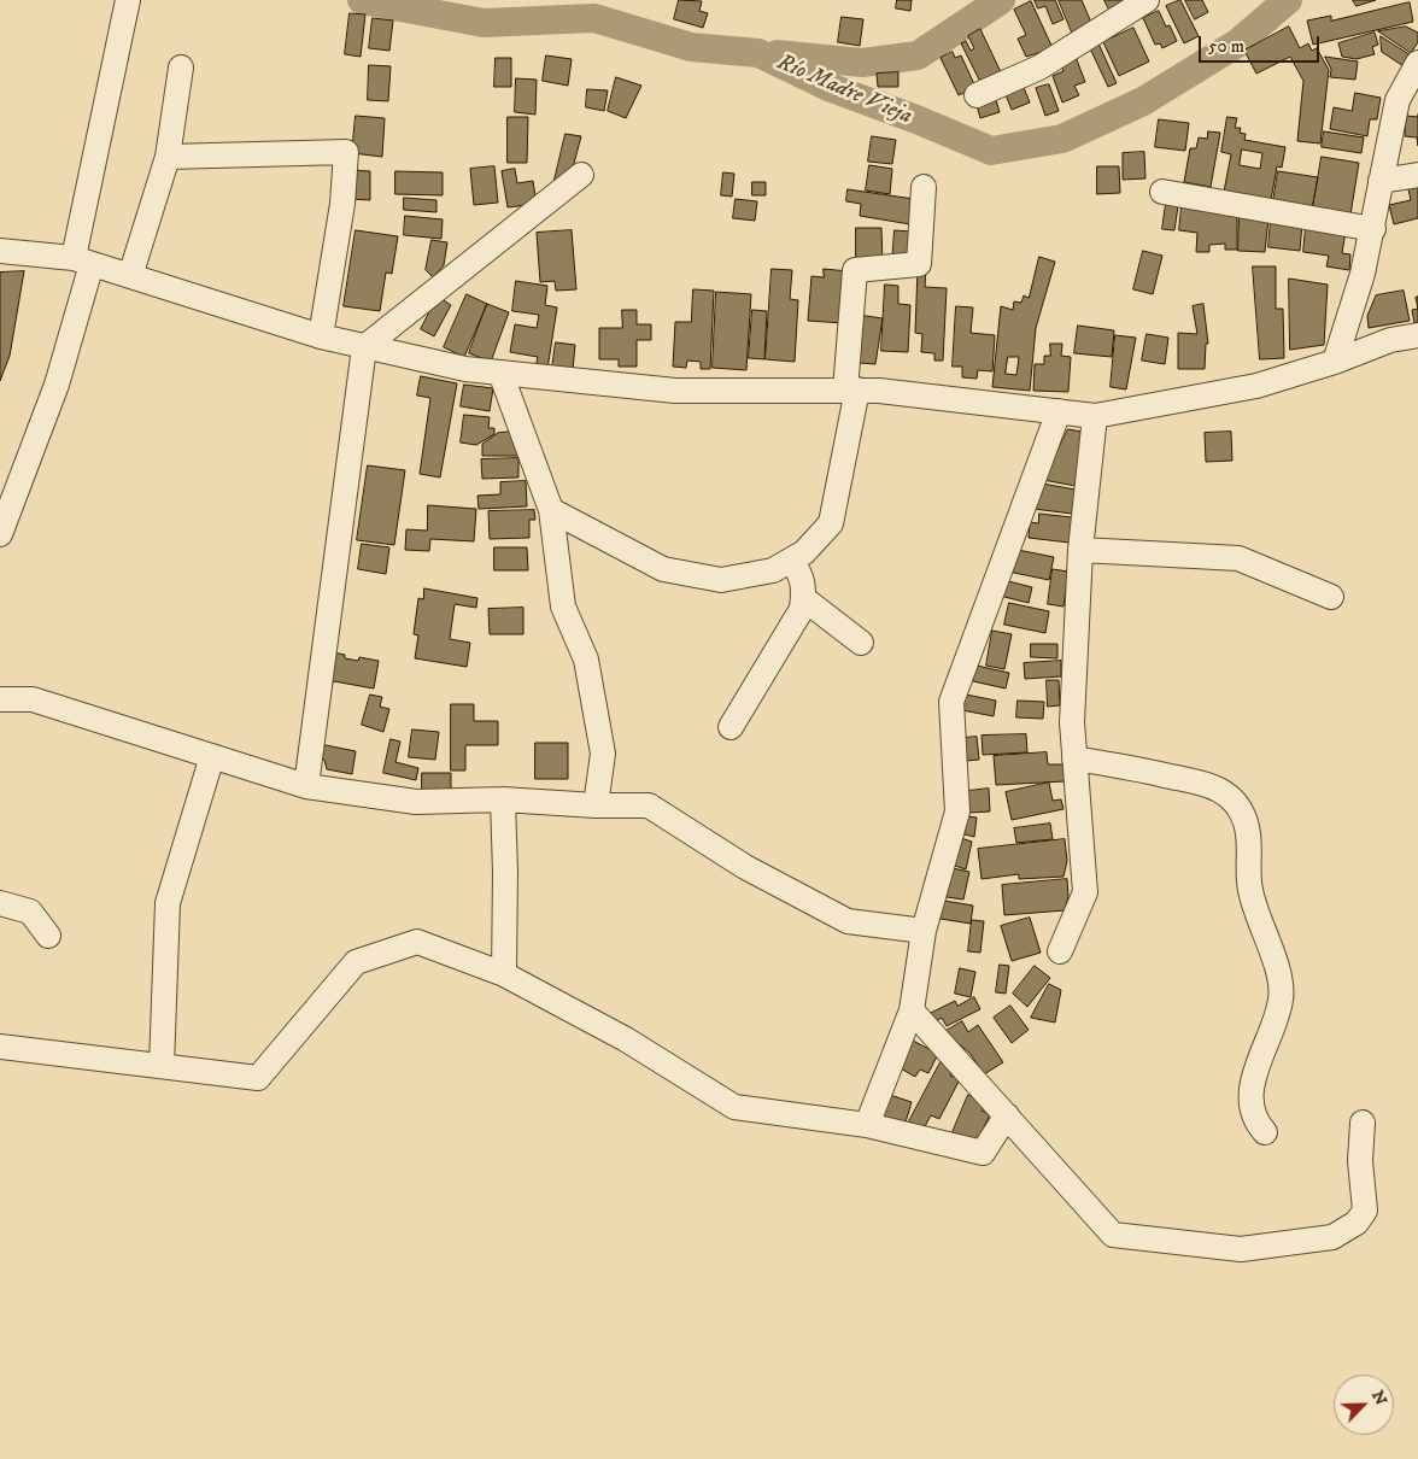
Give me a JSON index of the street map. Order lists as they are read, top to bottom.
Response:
{
  "water": ["Río Madre Vieja"],
  "scale_bar": "50 m",
  "north": "top right"
}
